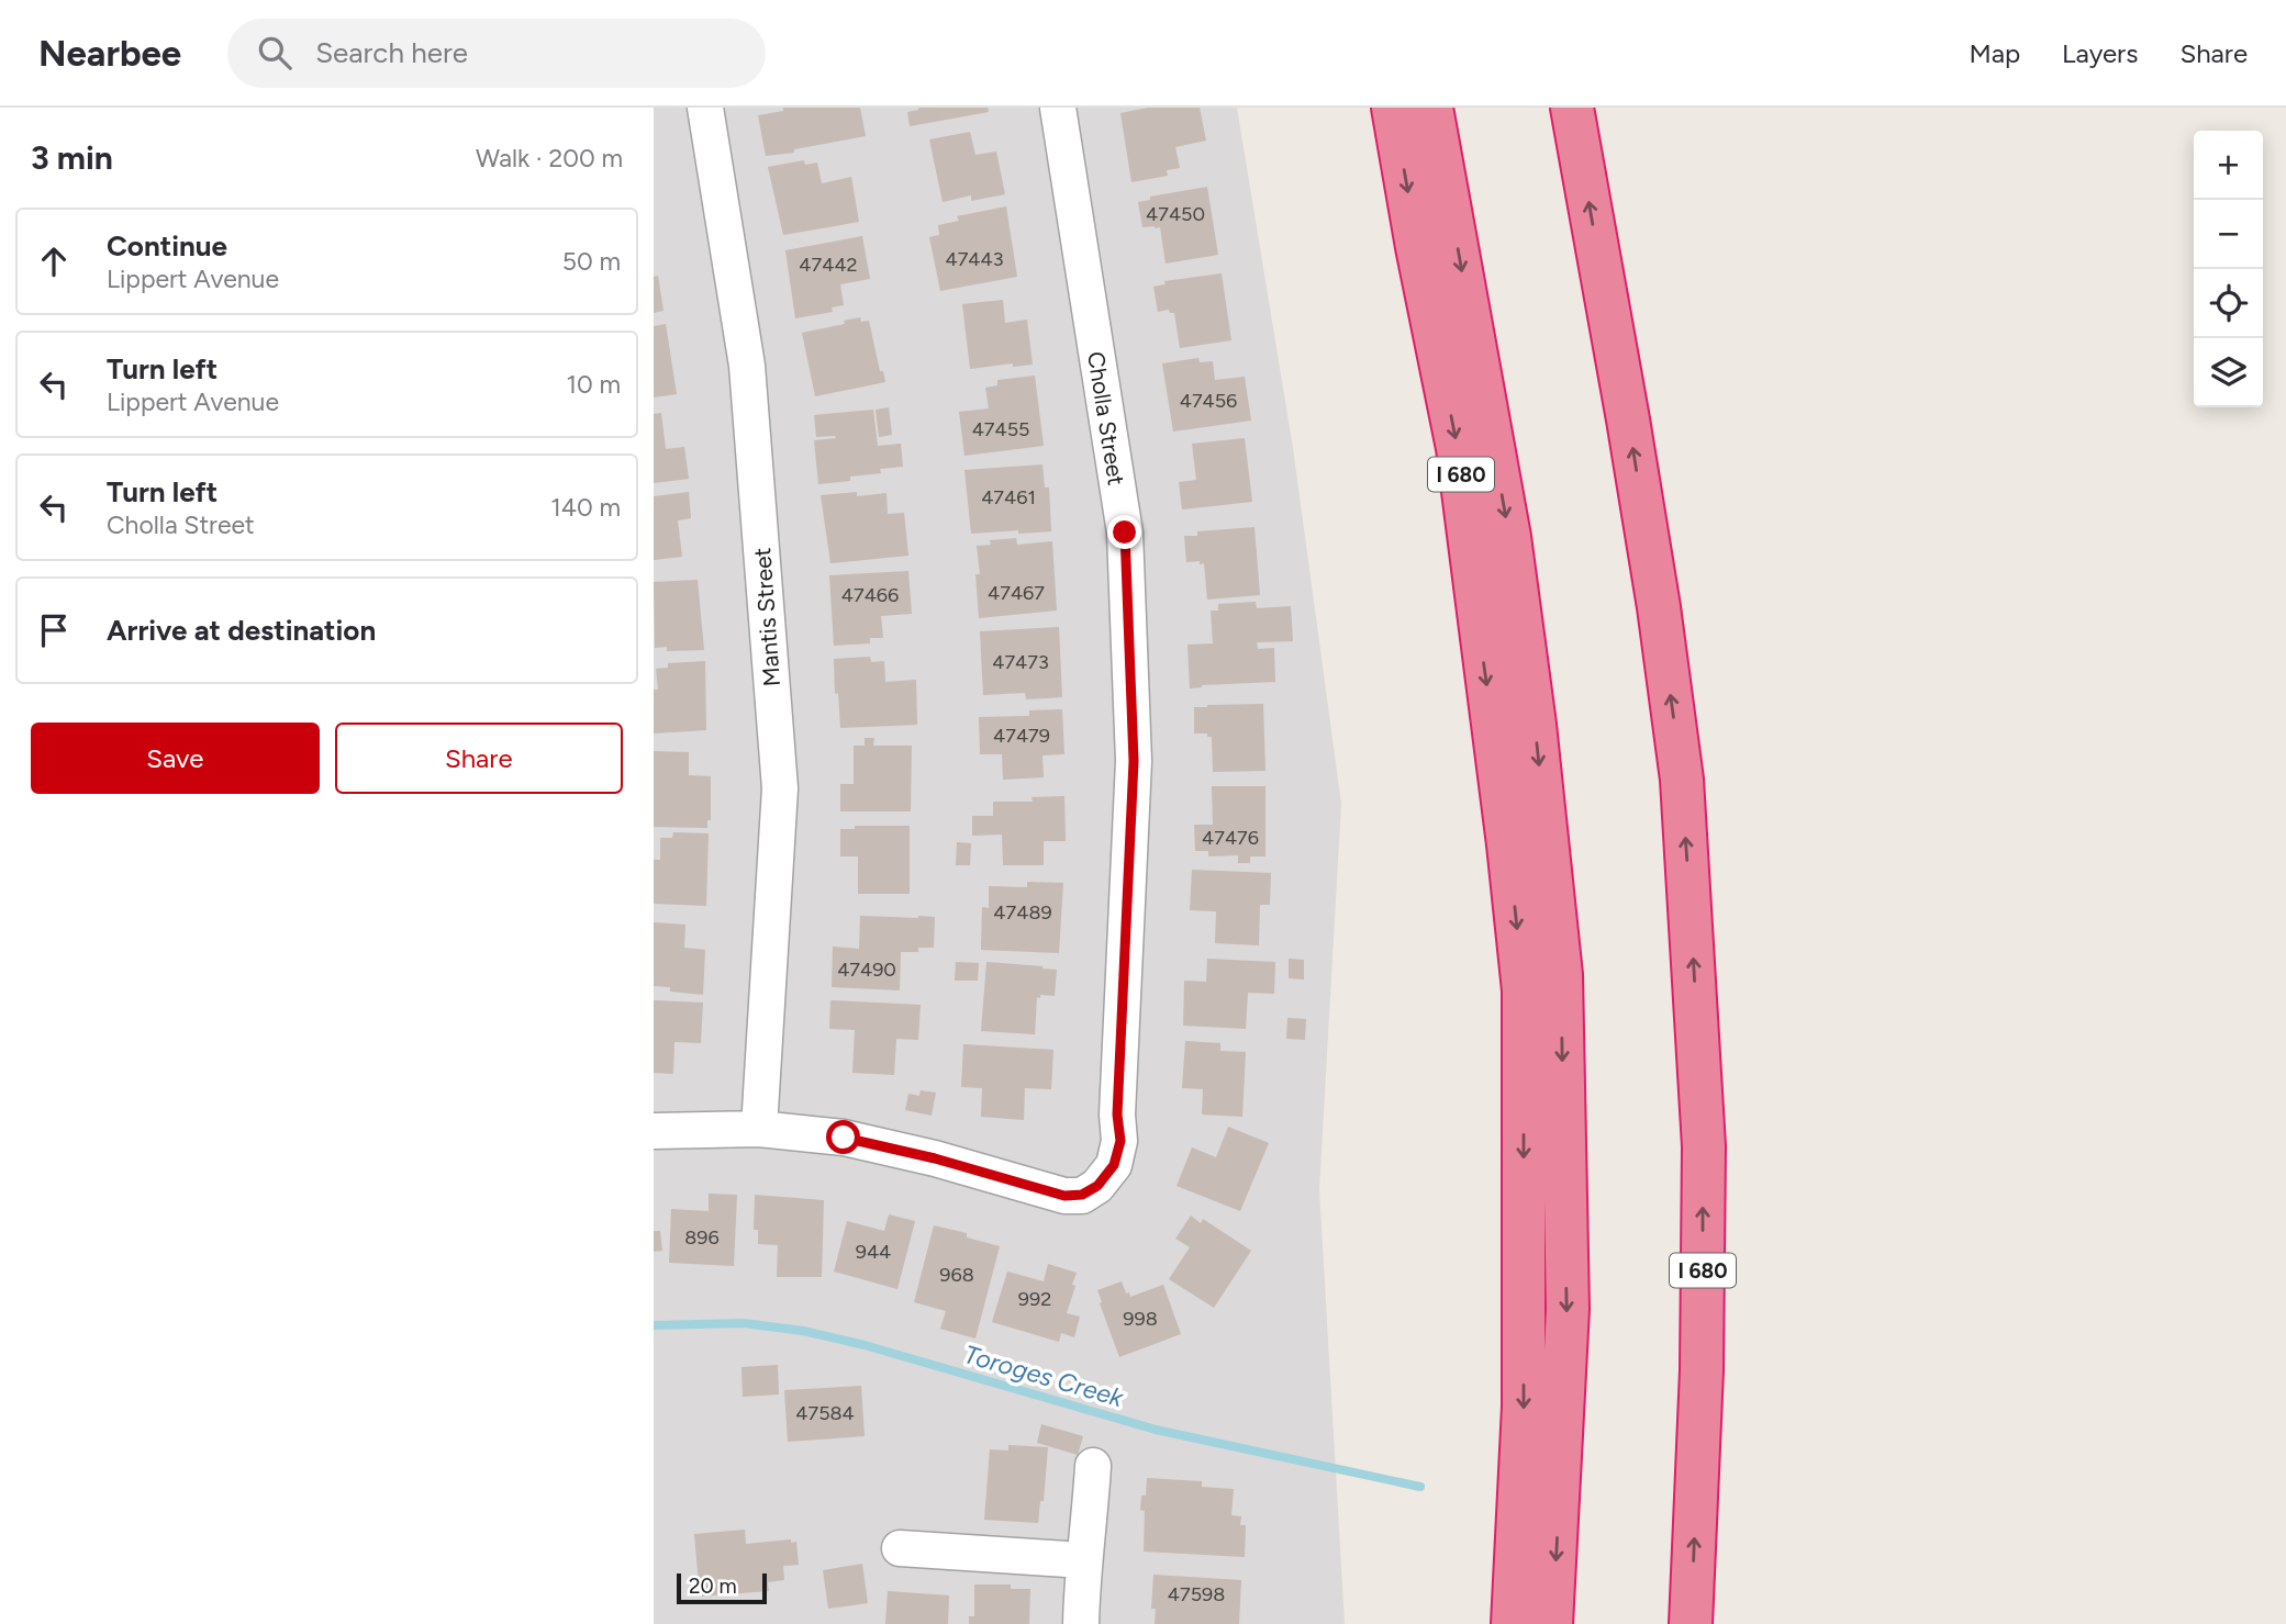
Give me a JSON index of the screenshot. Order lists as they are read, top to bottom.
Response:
{
  "streets": {
    "highway": ["I 680"],
    "street": ["Cholla Street", "Mantis Street"]
  },
  "crossings": [
    ["Cholla Street", "Mantis Street"]
  ],
  "water": ["Toroges Creek"],
  "house_numbers": [
    "47450",
    "47443",
    "47442",
    "47456",
    "47455",
    "47461",
    "47467",
    "47466",
    "47473",
    "47479",
    "47476",
    "47489",
    "47490",
    "896",
    "944",
    "968",
    "992",
    "998",
    "47584",
    "47598"
  ],
  "scale_bar": "20 m",
  "page": {
    "header": "Nearbee",
    "search": "Search here",
    "nav": ["Map", "Layers", "Share"],
    "heading": ["3 min", "Walk · 200 m"],
    "map_buttons": ["+", "−"],
    "list": [
      ["Continue", "Lippert Avenue", "50 m"],
      ["Turn left", "Lippert Avenue", "10 m"],
      ["Turn left", "Cholla Street", "140 m"],
      "Arrive at destination"
    ],
    "buttons": ["Save", "Share"],
    "scale": "20 m"
  }
}
